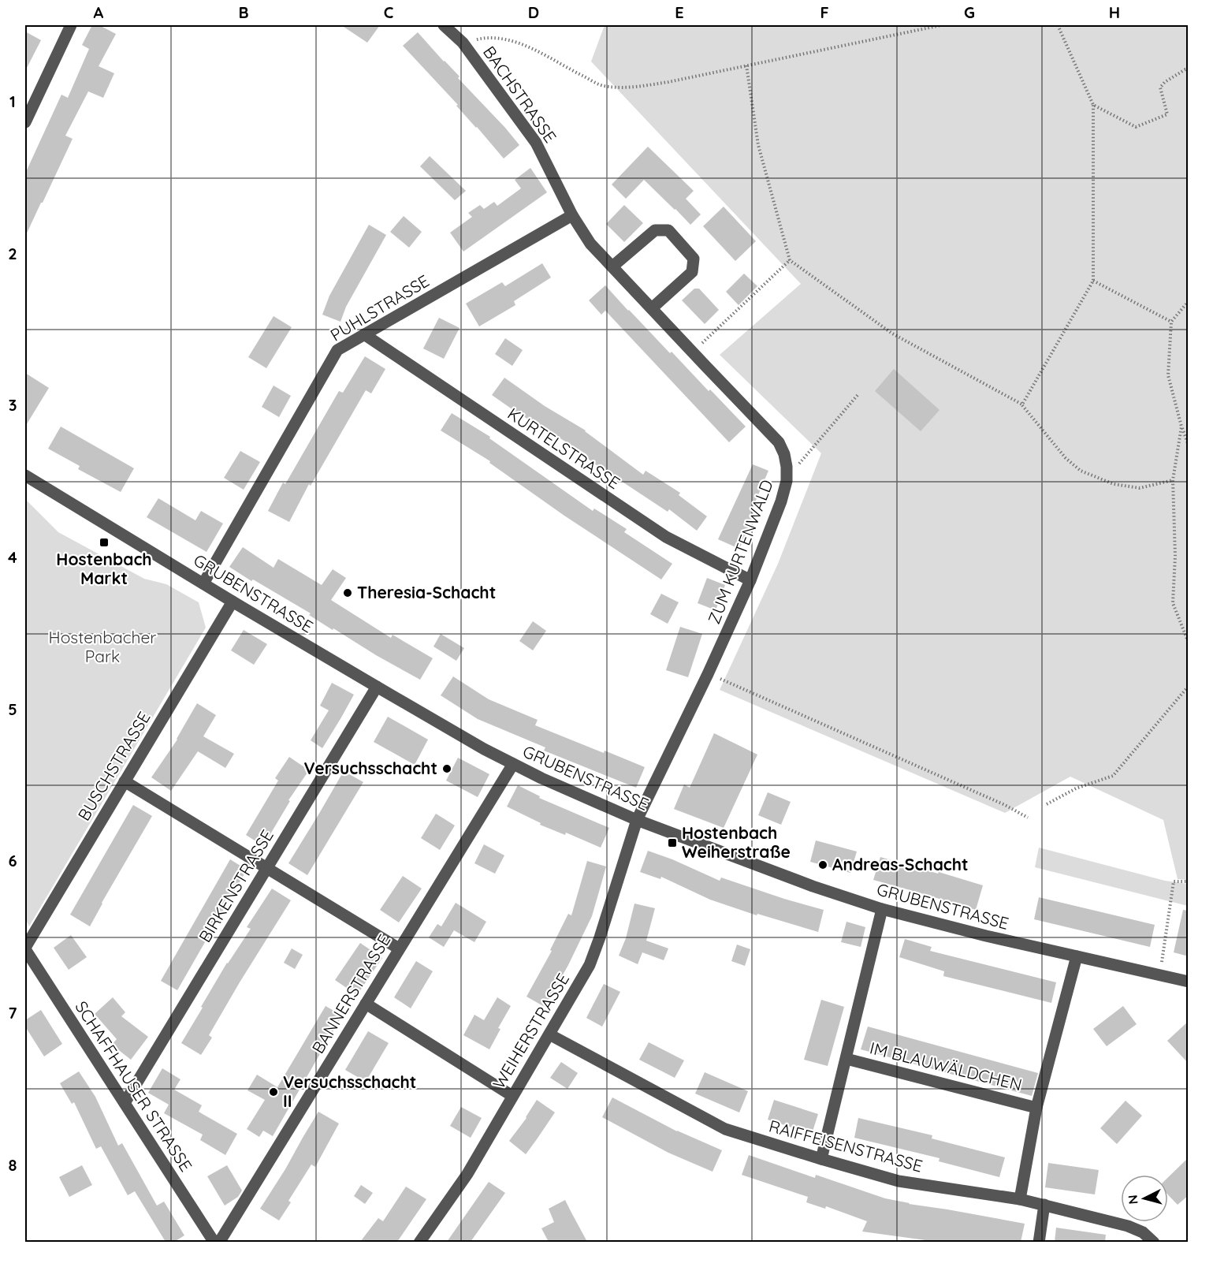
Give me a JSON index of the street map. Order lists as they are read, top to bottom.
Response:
{
  "streets": {
    "street": [
      "BACHSTRASSE",
      "PUHLSTRASSE",
      "KURTELSTRASSE",
      "ZUM KURTENWALD",
      "GRUBENSTRASSE",
      "BUSCHSTRASSE",
      "BIRKENSTRASSE",
      "BANNERSTRASSE",
      "WEIHERSTRASSE",
      "IM BLAUWÄLDCHEN",
      "SCHAFFHAUSER STRASSE",
      "RAIFFEISENSTRASSE"
    ]
  },
  "crossings": [
    ["BACHSTRASSE", "PUHLSTRASSE"],
    ["BACHSTRASSE", "ZUM KURTENWALD"],
    ["PUHLSTRASSE", "KURTELSTRASSE"],
    ["PUHLSTRASSE", "ZUM KURTENWALD"],
    ["PUHLSTRASSE", "GRUBENSTRASSE"],
    ["KURTELSTRASSE", "ZUM KURTENWALD"],
    ["ZUM KURTENWALD", "GRUBENSTRASSE"],
    ["ZUM KURTENWALD", "WEIHERSTRASSE"],
    ["GRUBENSTRASSE", "BUSCHSTRASSE"],
    ["GRUBENSTRASSE", "BIRKENSTRASSE"],
    ["GRUBENSTRASSE", "BANNERSTRASSE"],
    ["GRUBENSTRASSE", "WEIHERSTRASSE"],
    ["GRUBENSTRASSE", "IM BLAUWÄLDCHEN"],
    ["BUSCHSTRASSE", "SCHAFFHAUSER STRASSE"],
    ["BIRKENSTRASSE", "SCHAFFHAUSER STRASSE"],
    ["WEIHERSTRASSE", "RAIFFEISENSTRASSE"],
    ["IM BLAUWÄLDCHEN", "RAIFFEISENSTRASSE"]
  ],
  "parks": ["Hostenbacher Park"],
  "places": {
    "transit": ["Hostenbach Markt", "Hostenbach Weiherstraße"],
    "other": [
      "Theresia-Schacht",
      "Versuchsschacht",
      "Andreas-Schacht",
      "Versuchsschacht II"
    ]
  },
  "north": "left",
  "grid": {
    "columns": [
      "A",
      "B",
      "C",
      "D",
      "E",
      "F",
      "G",
      "H"
    ],
    "rows": [
      "1",
      "2",
      "3",
      "4",
      "5",
      "6",
      "7",
      "8"
    ]
  }
}
